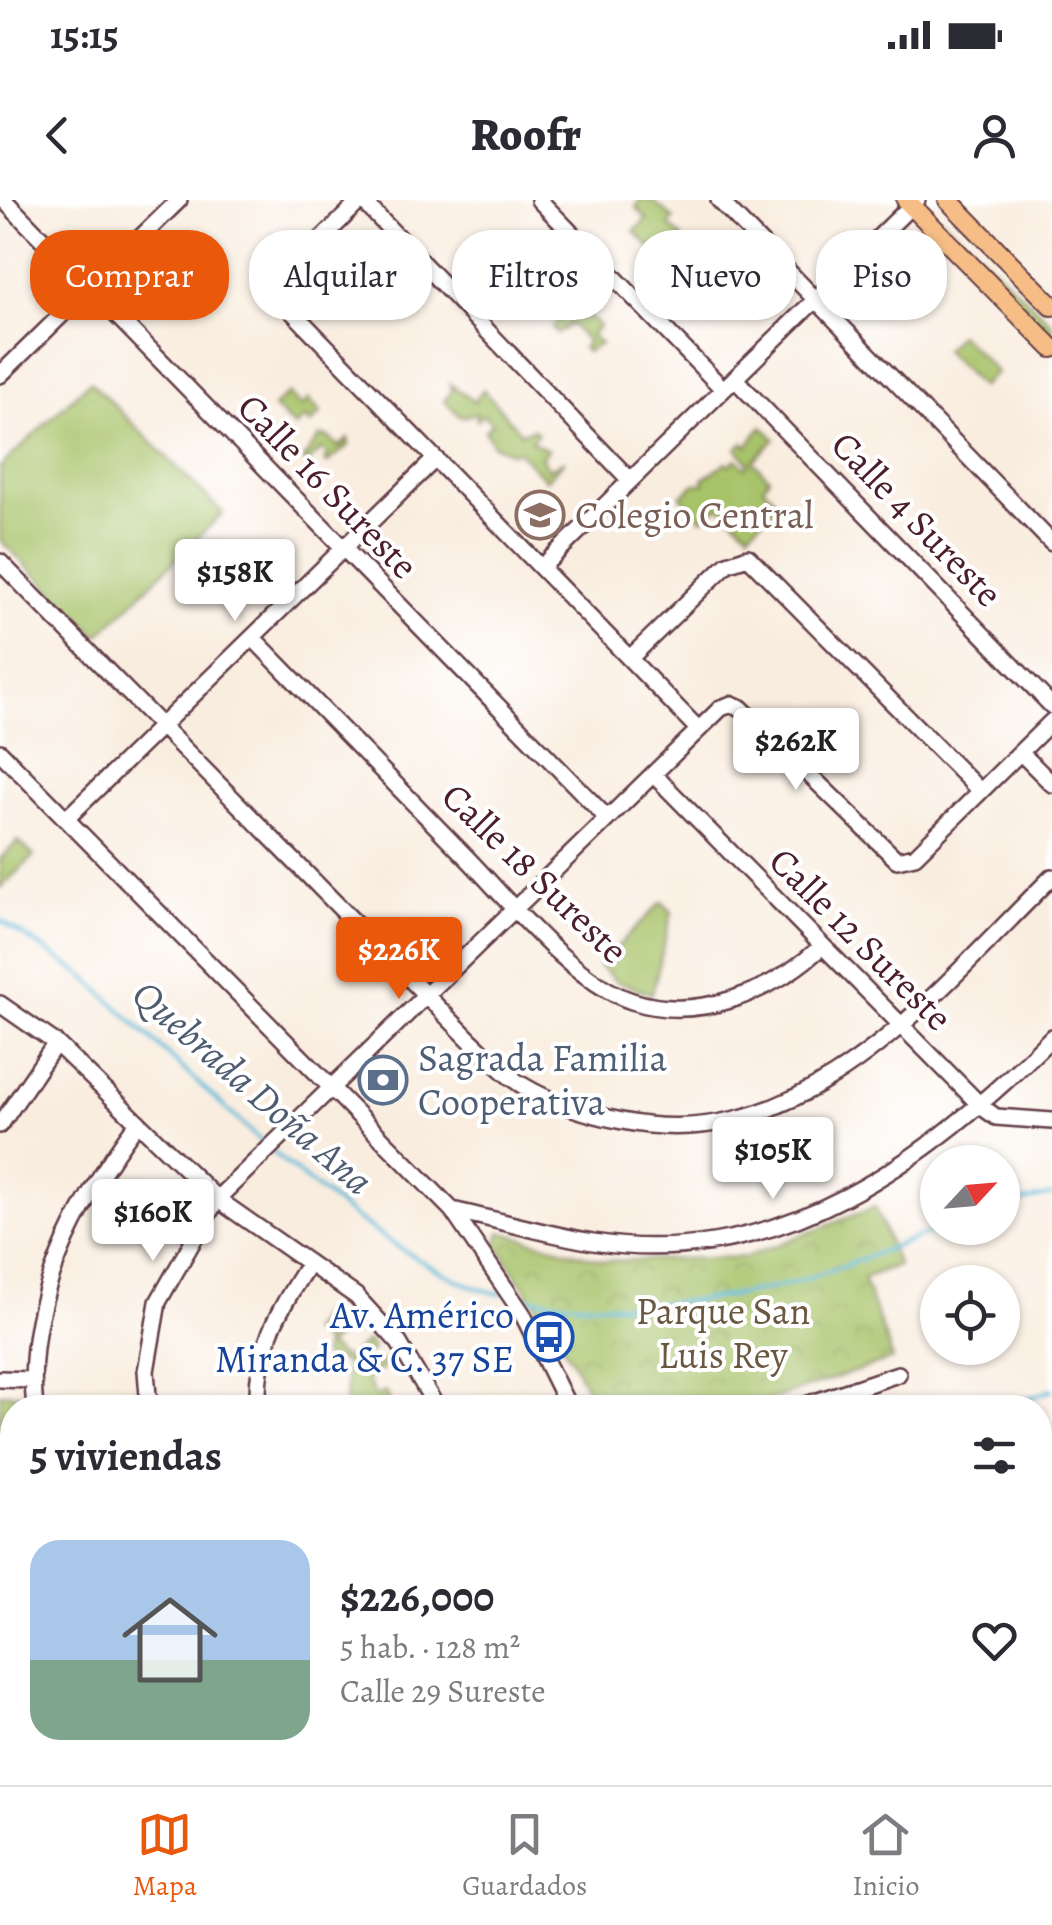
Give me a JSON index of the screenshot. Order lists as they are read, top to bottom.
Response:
{
  "streets": {
    "street": [
      "Calle 16 Sureste",
      "Calle 4 Sureste",
      "Calle 18 Sureste",
      "Calle 12 Sureste"
    ]
  },
  "crossings": [
    ["Calle 18 Sureste", "Calle 12 Sureste"]
  ],
  "water": ["Quebrada Doña Ana"],
  "parks": ["Parque San Luis Rey"],
  "places": {
    "school or university": ["Colegio Central"],
    "bank": ["Sagrada Familia Cooperativa"],
    "bus stop": ["Av. Américo Miranda & C. 37 SE"]
  },
  "north": "top right",
  "page": {
    "status": "15:15",
    "header": "Roofr",
    "chip": [
      "Comprar",
      "Alquilar",
      "Filtros",
      "Nuevo",
      "Piso"
    ],
    "price": [
      "$158K",
      "$262K",
      "$226K",
      "$105K",
      "$160K"
    ],
    "heading": "5 viviendas",
    "list": [
      {
        "name": "$226,000",
        "note": "5 hab. · 128 m² · Calle 29 Sureste"
      }
    ],
    "tabs": ["Mapa", "Guardados", "Inicio"]
  }
}
